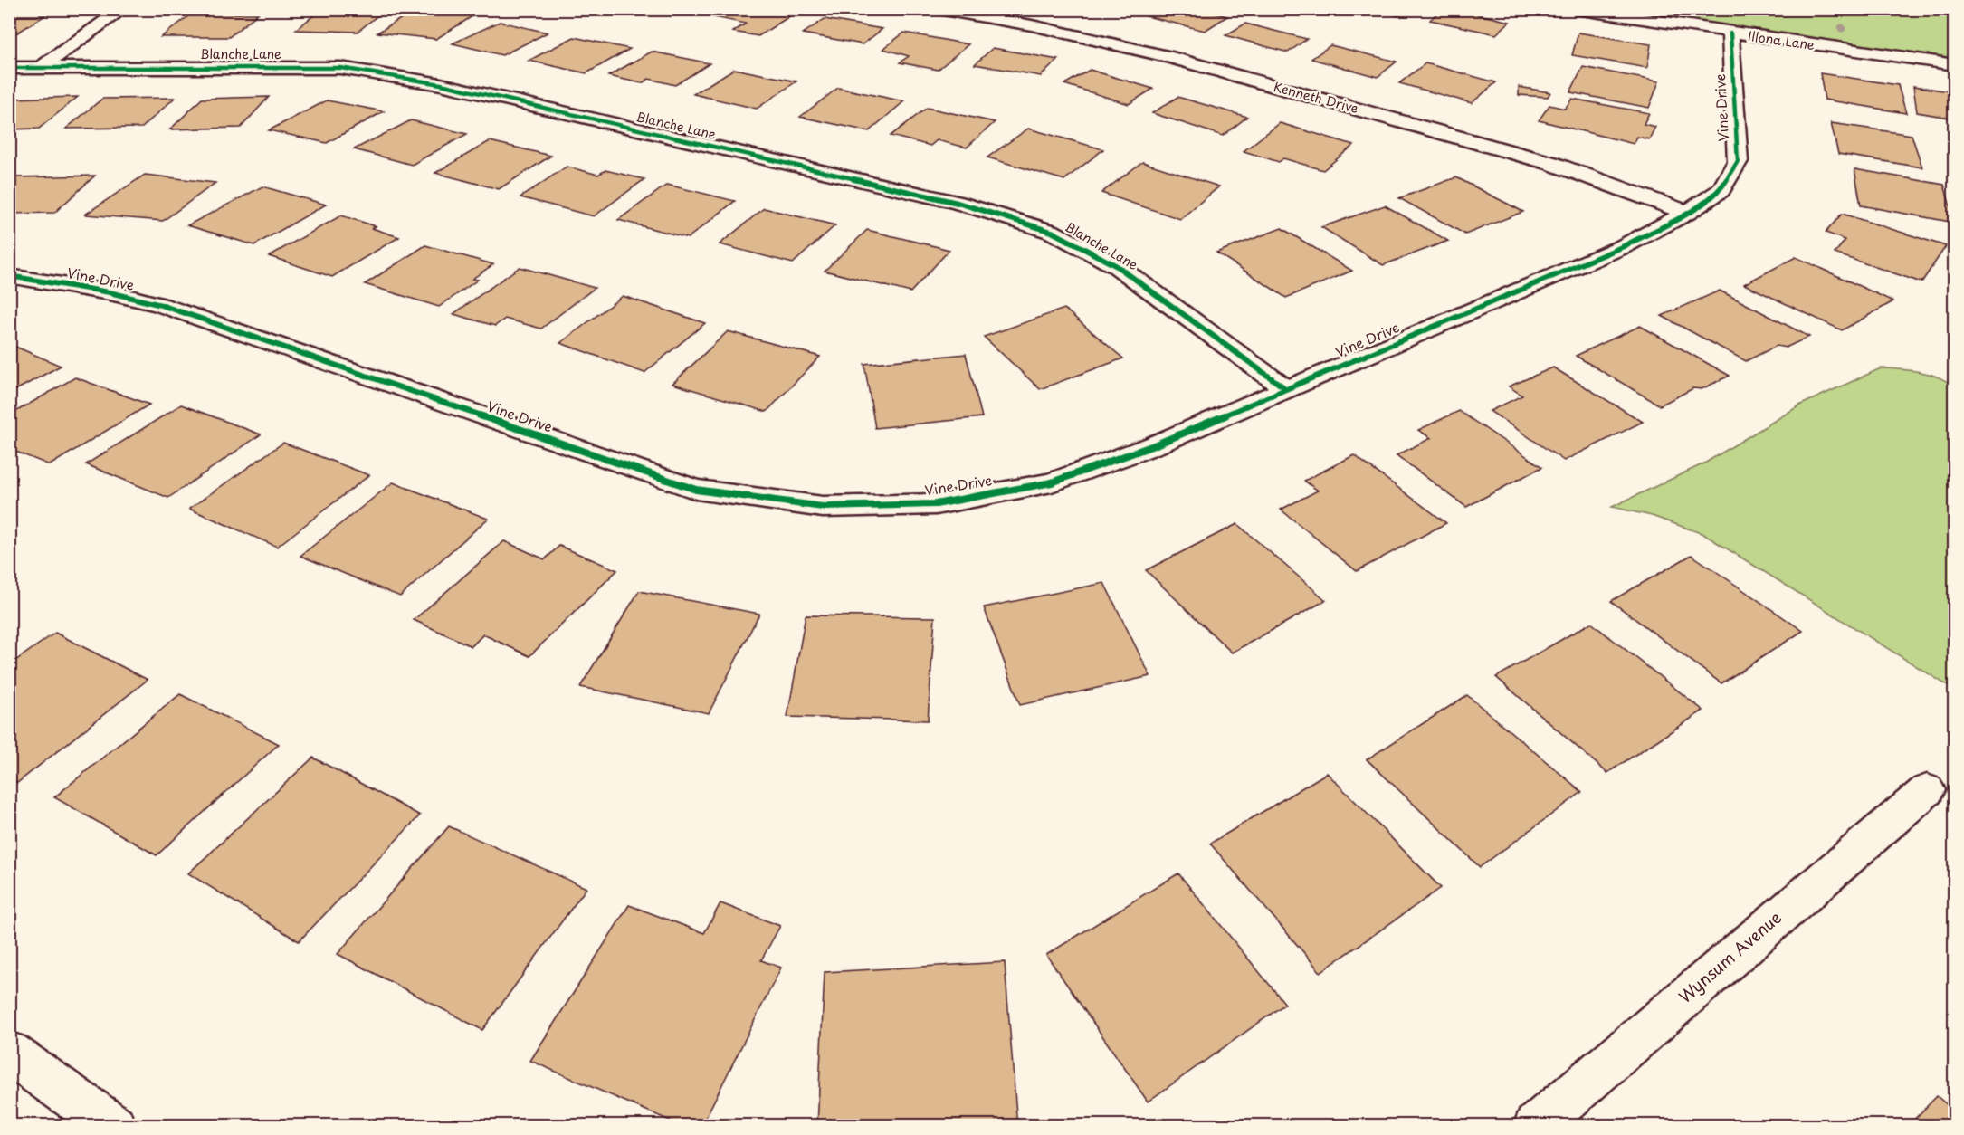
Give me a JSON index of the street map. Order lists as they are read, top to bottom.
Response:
{
  "streets": {
    "street": [
      "Illona Lane",
      "Blanche Lane",
      "Kenneth Drive",
      "Vine Drive",
      "Wynsum Avenue"
    ]
  },
  "crossings": [
    ["Illona Lane", "Vine Drive"],
    ["Blanche Lane", "Vine Drive"],
    ["Kenneth Drive", "Vine Drive"]
  ]
}
